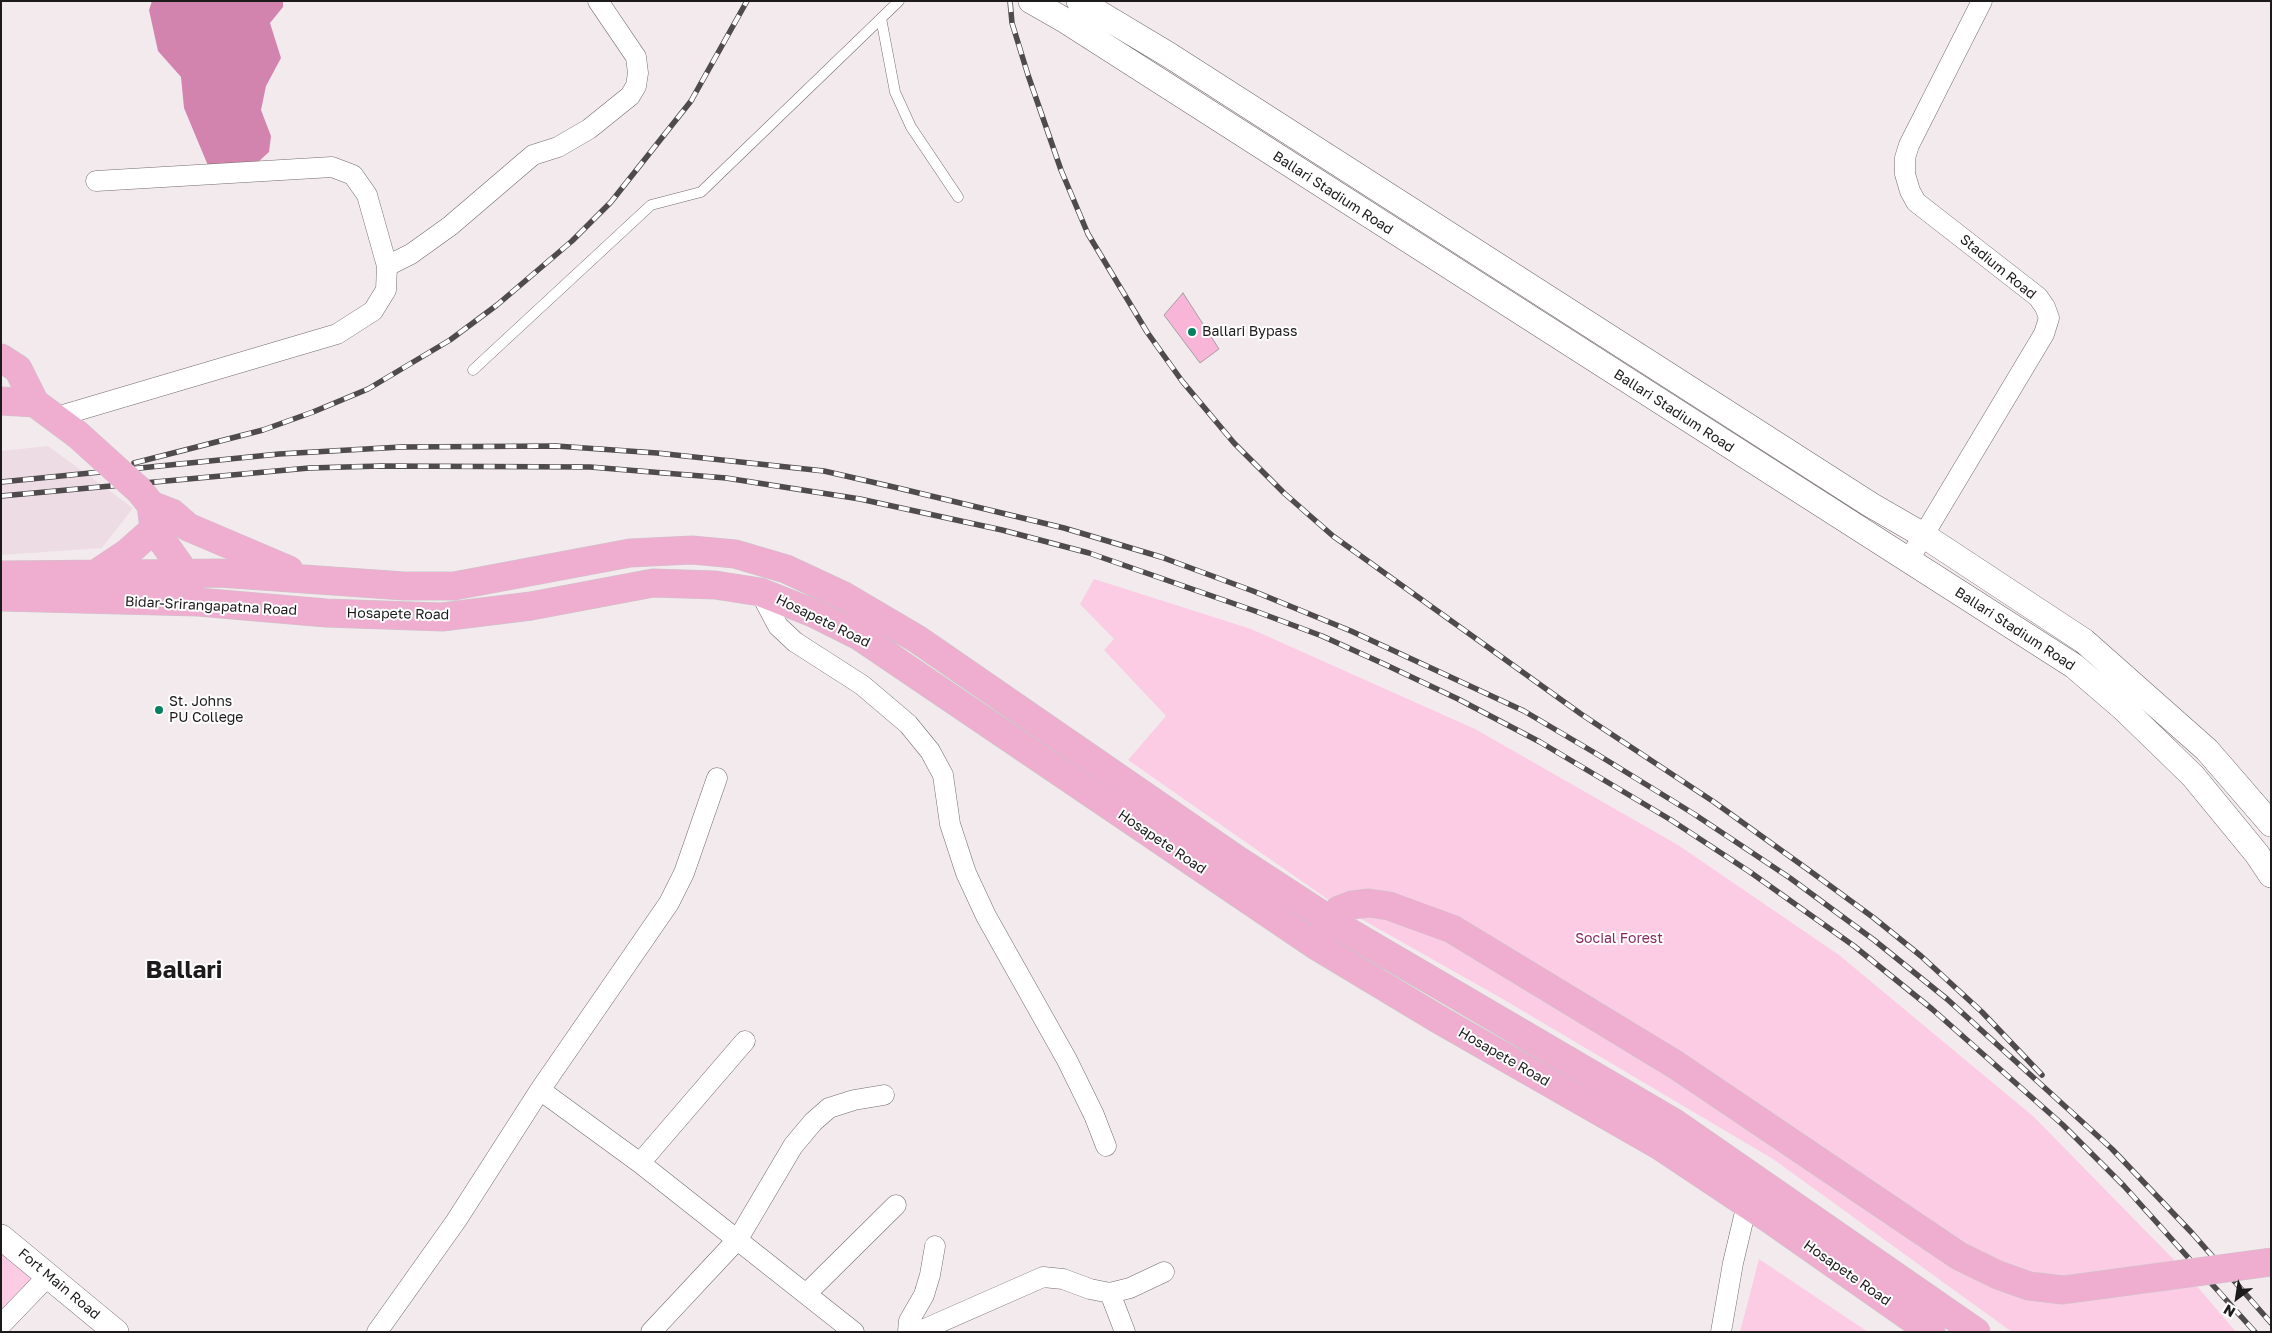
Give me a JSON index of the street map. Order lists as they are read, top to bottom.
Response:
{
  "streets": {
    "highway": ["Bidar-Srirangapatna Road", "Hosapete Road"],
    "street": ["Ballari Stadium Road", "Stadium Road", "Fort Main Road"]
  },
  "crossings": [
    ["Ballari Stadium Road", "Stadium Road"],
    ["Bidar-Srirangapatna Road", "Hosapete Road"]
  ],
  "districts": ["Ballari"],
  "parks": ["Social Forest"],
  "places": ["Ballari Bypass", "St. Johns PU College"],
  "north": "bottom left"
}
